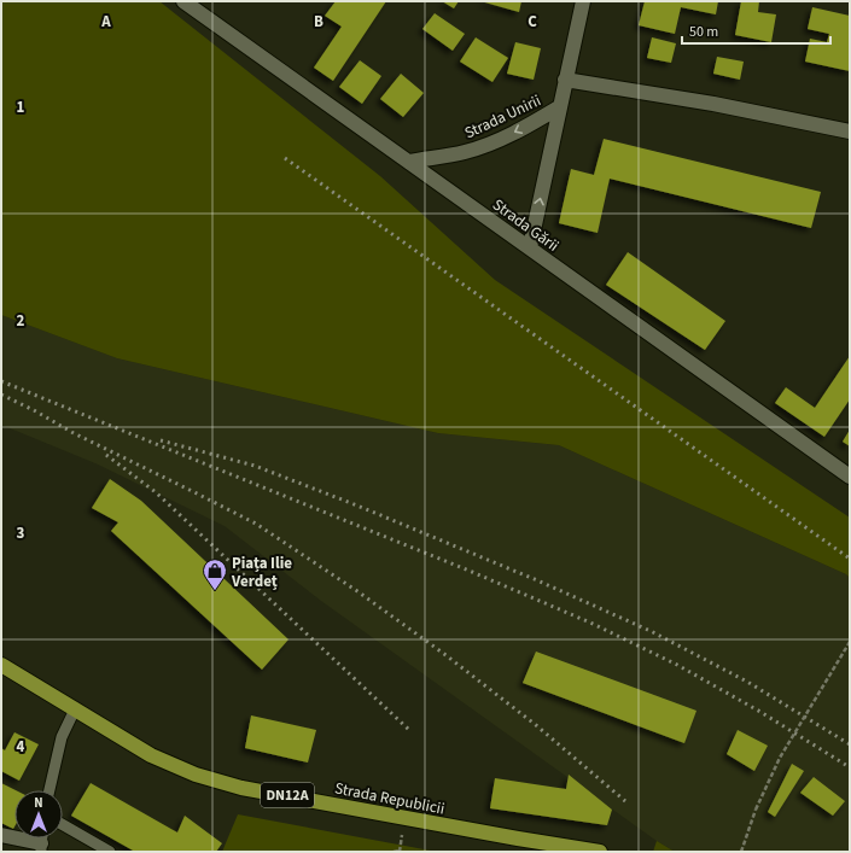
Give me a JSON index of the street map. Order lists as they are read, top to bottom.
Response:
{
  "streets": {
    "main road": ["DN12A", "Strada Republicii"],
    "street": ["Strada Unirii", "Strada Gării"]
  },
  "crossings": [
    ["Strada Unirii", "Strada Gării"]
  ],
  "one_way": ["Strada Unirii"],
  "places": {
    "shop": ["Piața Ilie Verdeț"]
  },
  "scale_bar": "50 m",
  "north": "top",
  "grid": {
    "columns": ["A", "B", "C"],
    "rows": [
      "1",
      "2",
      "3",
      "4"
    ]
  }
}
